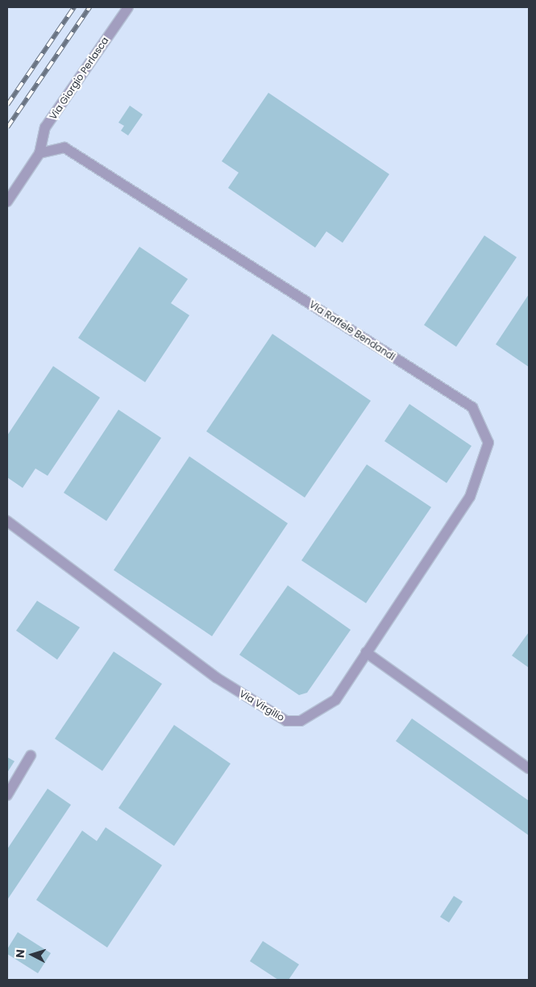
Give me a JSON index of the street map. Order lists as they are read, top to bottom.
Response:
{
  "streets": {
    "street": ["Via Giorgio Perlasca", "Via Raffele Bendandi", "Via Virgilio"]
  },
  "crossings": [
    ["Via Giorgio Perlasca", "Via Raffele Bendandi"],
    ["Via Raffele Bendandi", "Via Virgilio"]
  ],
  "north": "left"
}
